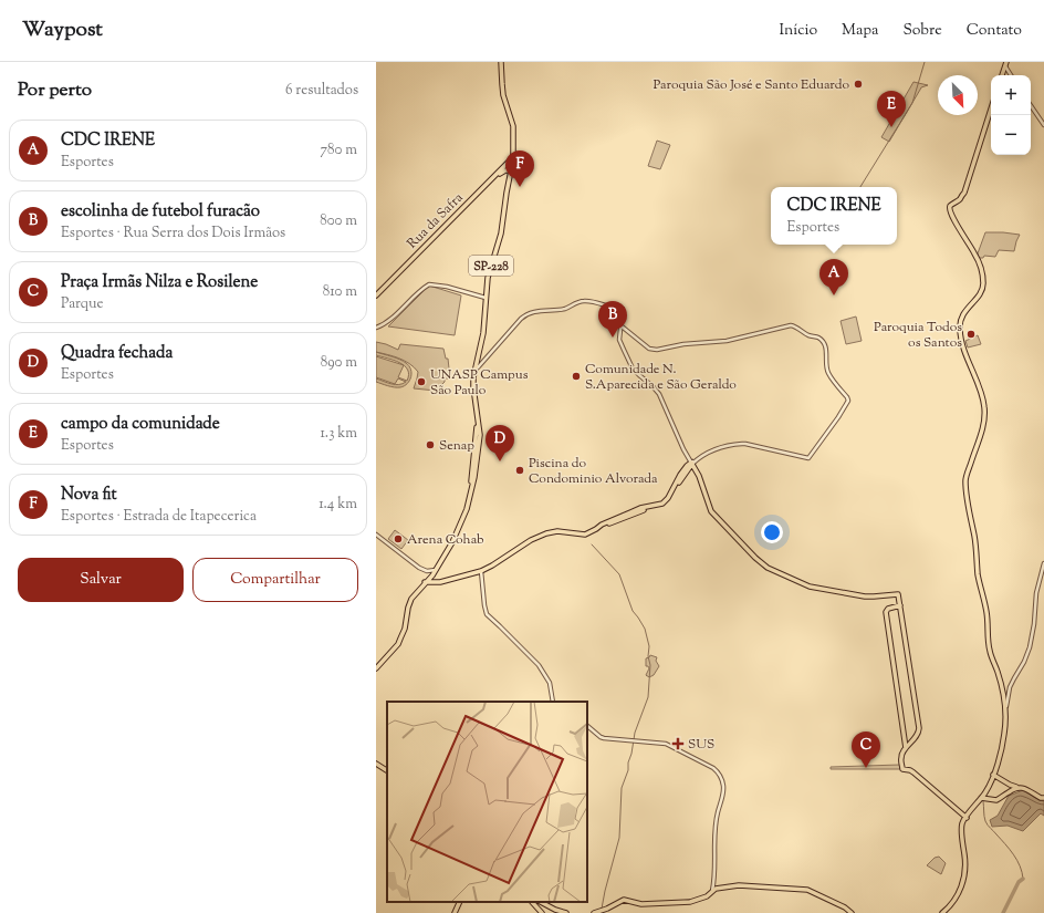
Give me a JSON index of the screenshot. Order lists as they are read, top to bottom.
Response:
{
  "streets": {
    "main road": ["Rua da Safra", "SP-228"]
  },
  "crossings": [
    ["Rua da Safra", "SP-228"]
  ],
  "places": {
    "other": [
      "Paroquia São José e Santo Eduardo",
      "Paroquia Todos os Santos",
      "Comunidade N. S.Aparecida e São Geraldo",
      "UNASP Campus São Paulo",
      "Senap",
      "Piscina do Condominio Alvorada",
      "Arena Cohab"
    ],
    "health": ["SUS"]
  },
  "north": "bottom right",
  "page": {
    "header": "Waypost",
    "nav": [
      "Início",
      "Mapa",
      "Sobre",
      "Contato"
    ],
    "heading": ["Por perto", "6 resultados"],
    "map_buttons": ["+", "−"],
    "pins": [
      "E",
      "F",
      "A",
      "B",
      "D",
      "C"
    ],
    "list": [
      {
        "mark": "A",
        "name": "CDC IRENE",
        "note": "Esportes",
        "value": "780 m"
      },
      {
        "mark": "B",
        "name": "escolinha de futebol furacão",
        "note": "Esportes · Rua Serra dos Dois Irmãos",
        "value": "800 m"
      },
      {
        "mark": "C",
        "name": "Praça Irmãs Nilza e Rosilene",
        "note": "Parque",
        "value": "810 m"
      },
      {
        "mark": "D",
        "name": "Quadra fechada",
        "note": "Esportes",
        "value": "890 m"
      },
      {
        "mark": "E",
        "name": "campo da comunidade",
        "note": "Esportes",
        "value": "1.3 km"
      },
      {
        "mark": "F",
        "name": "Nova fit",
        "note": "Esportes · Estrada de Itapecerica",
        "value": "1.4 km"
      }
    ],
    "popup": ["CDC IRENE", "Esportes"],
    "buttons": ["Salvar", "Compartilhar"]
  }
}
